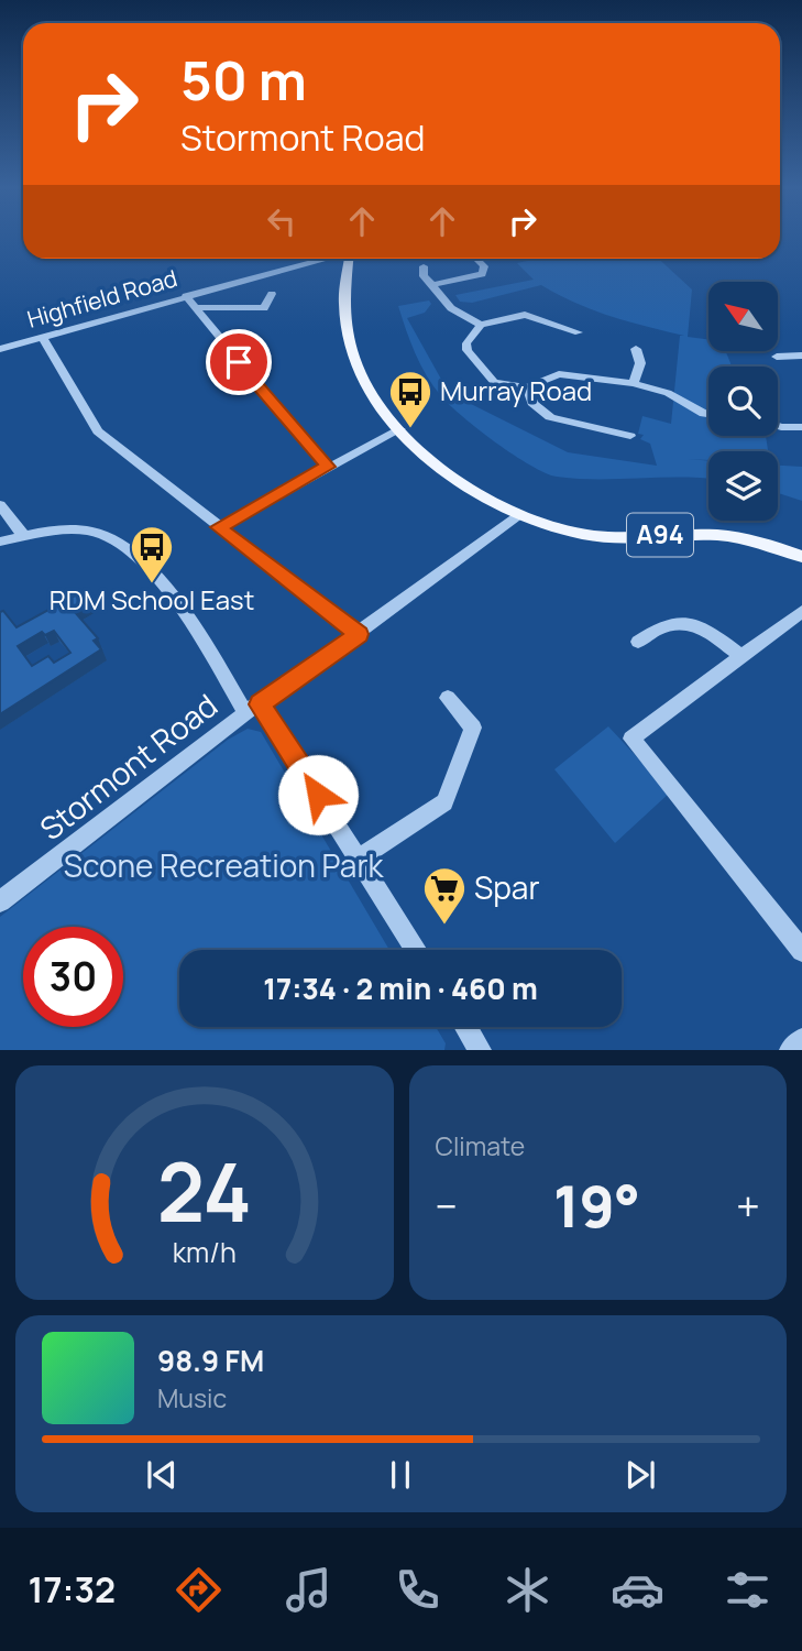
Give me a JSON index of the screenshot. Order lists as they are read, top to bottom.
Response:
{
  "streets": {
    "main road": ["A94"],
    "street": ["Highfield Road", "Stormont Road"]
  },
  "crossings": [
    ["A94", "Stormont Road"]
  ],
  "parks": ["Scone Recreation Park"],
  "places": {
    "bus stop": ["Murray Road", "RDM School East"],
    "supermarket": ["Spar"]
  },
  "north": "top left",
  "page": {
    "turn": ["50 m", "Stormont Road"],
    "limit": "30",
    "trip": "17:34 · 2 min · 460 m",
    "tile": "Climate",
    "heat": ["−", "19°", "+"],
    "song": ["98.9 FM", "Music"],
    "tabs": "17:32",
    "gauge": ["24", "km/h"]
  }
}
